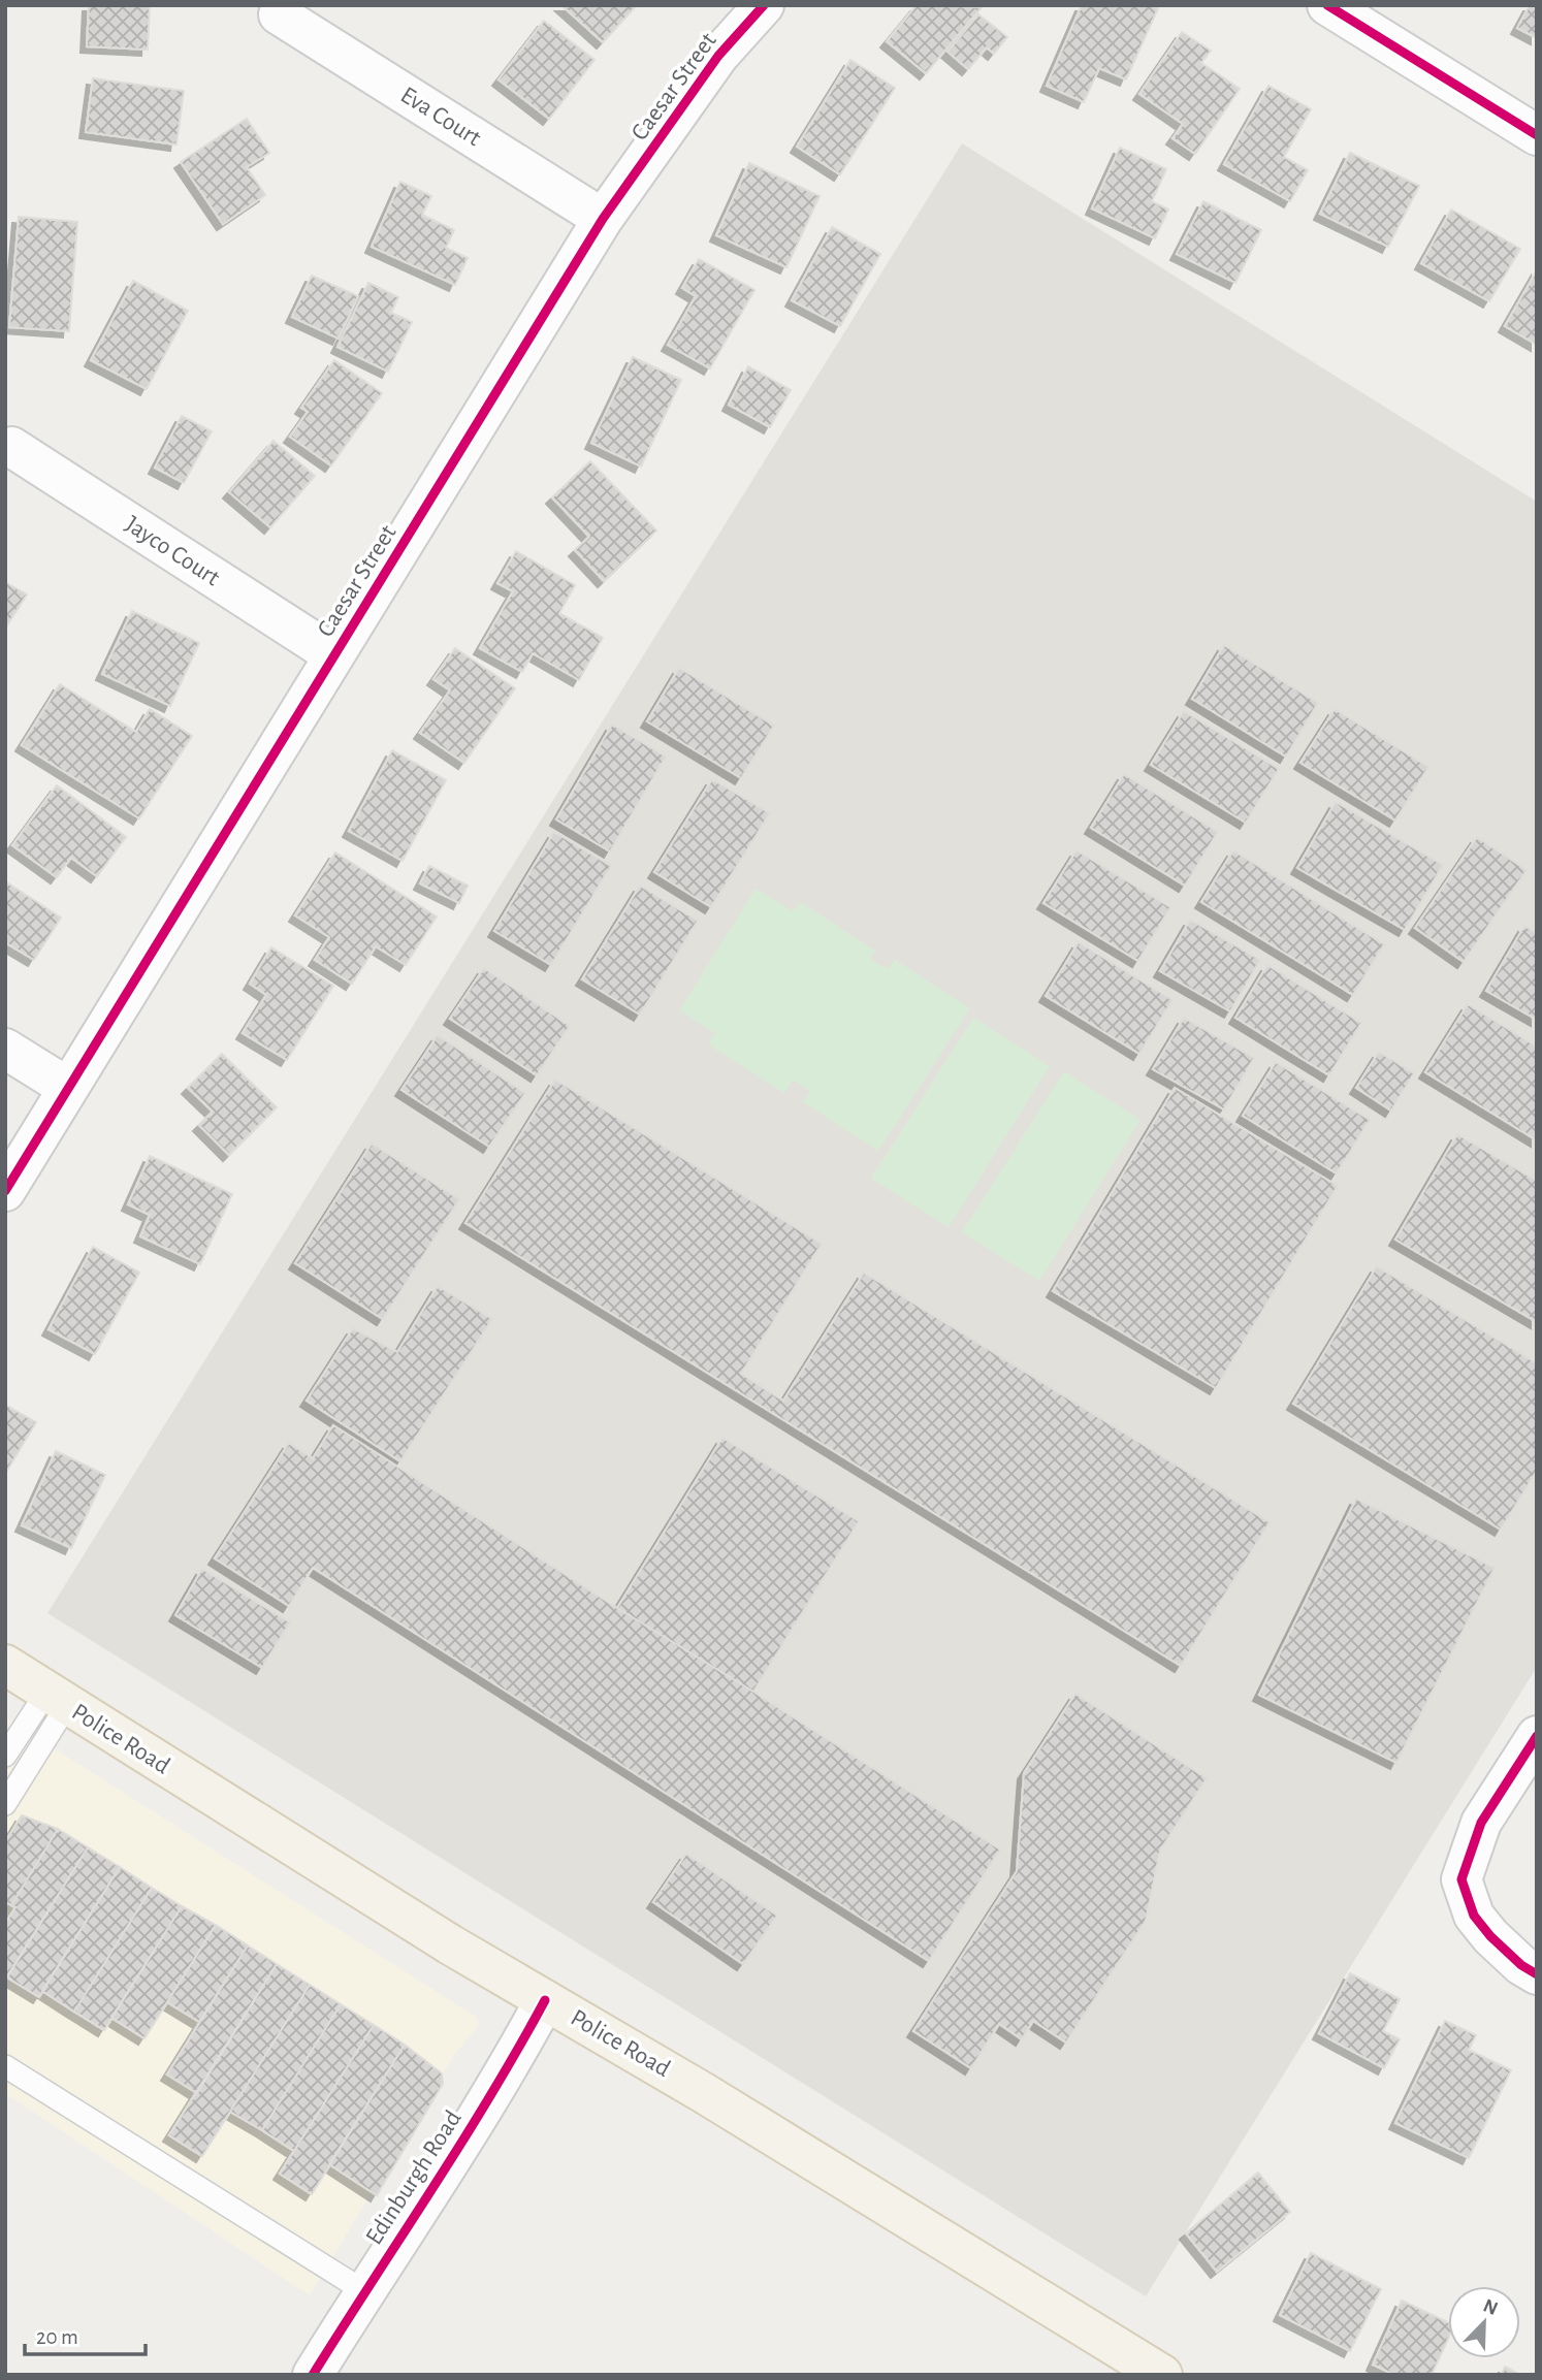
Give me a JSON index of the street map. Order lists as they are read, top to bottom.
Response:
{
  "streets": {
    "main road": ["Police Road"],
    "street": [
      "Caesar Street",
      "Eva Court",
      "Jayco Court",
      "Edinburgh Road"
    ]
  },
  "crossings": [
    ["Caesar Street", "Eva Court"],
    ["Caesar Street", "Jayco Court"],
    ["Police Road", "Edinburgh Road"]
  ],
  "scale_bar": "20 m",
  "north": "top right"
}
